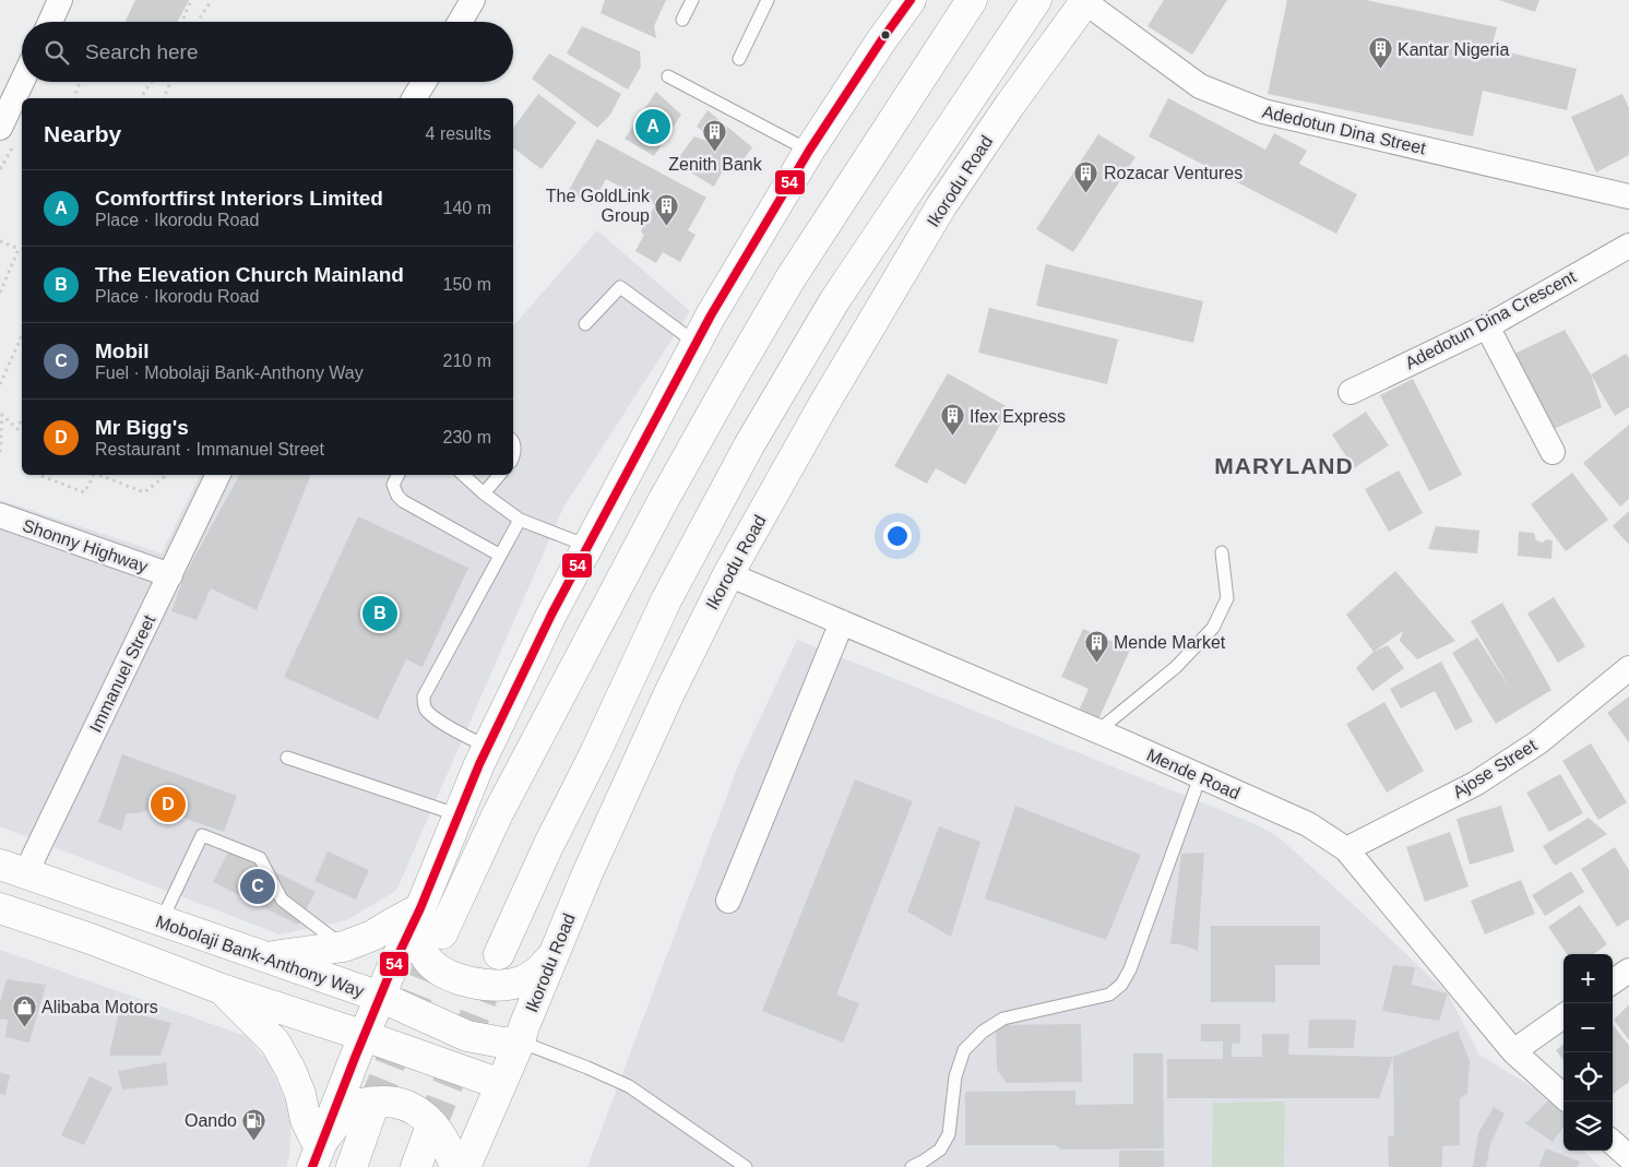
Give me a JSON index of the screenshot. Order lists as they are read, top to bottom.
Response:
{
  "streets": {
    "main road": ["Ikorodu Road", "Mobolaji Bank-Anthony Way"],
    "street": [
      "Adedotun Dina Street",
      "Adedotun Dina Crescent",
      "Shonny Highway",
      "Immanuel Street",
      "Ajose Street",
      "Mende Road"
    ]
  },
  "crossings": [
    ["Adedotun Dina Street", "Ikorodu Road"],
    ["Ikorodu Road", "Mende Road"],
    ["Ikorodu Road", "Mobolaji Bank-Anthony Way"],
    ["Shonny Highway", "Immanuel Street"],
    ["Immanuel Street", "Mobolaji Bank-Anthony Way"],
    ["Ajose Street", "Mende Road"]
  ],
  "districts": ["MARYLAND"],
  "places": {
    "building": [
      "Kantar Nigeria",
      "Zenith Bank",
      "Rozacar Ventures",
      "The GoldLink Group",
      "Ifex Express",
      "Mende Market"
    ],
    "shop": ["Alibaba Motors"],
    "fuel station": ["Oando"]
  },
  "lines": ["transit line 54"],
  "page": {
    "search": "Search here",
    "heading": ["Nearby", "4 results"],
    "pins": [
      "A",
      "B",
      "D",
      "C"
    ],
    "list": [
      {
        "mark": "A",
        "name": "Comfortfirst Interiors Limited",
        "note": "Place · Ikorodu Road",
        "value": "140 m"
      },
      {
        "mark": "B",
        "name": "The Elevation Church Mainland",
        "note": "Place · Ikorodu Road",
        "value": "150 m"
      },
      {
        "mark": "C",
        "name": "Mobil",
        "note": "Fuel · Mobolaji Bank-Anthony Way",
        "value": "210 m"
      },
      {
        "mark": "D",
        "name": "Mr Bigg's",
        "note": "Restaurant · Immanuel Street",
        "value": "230 m"
      }
    ],
    "map_buttons": ["+", "−"]
  }
}
